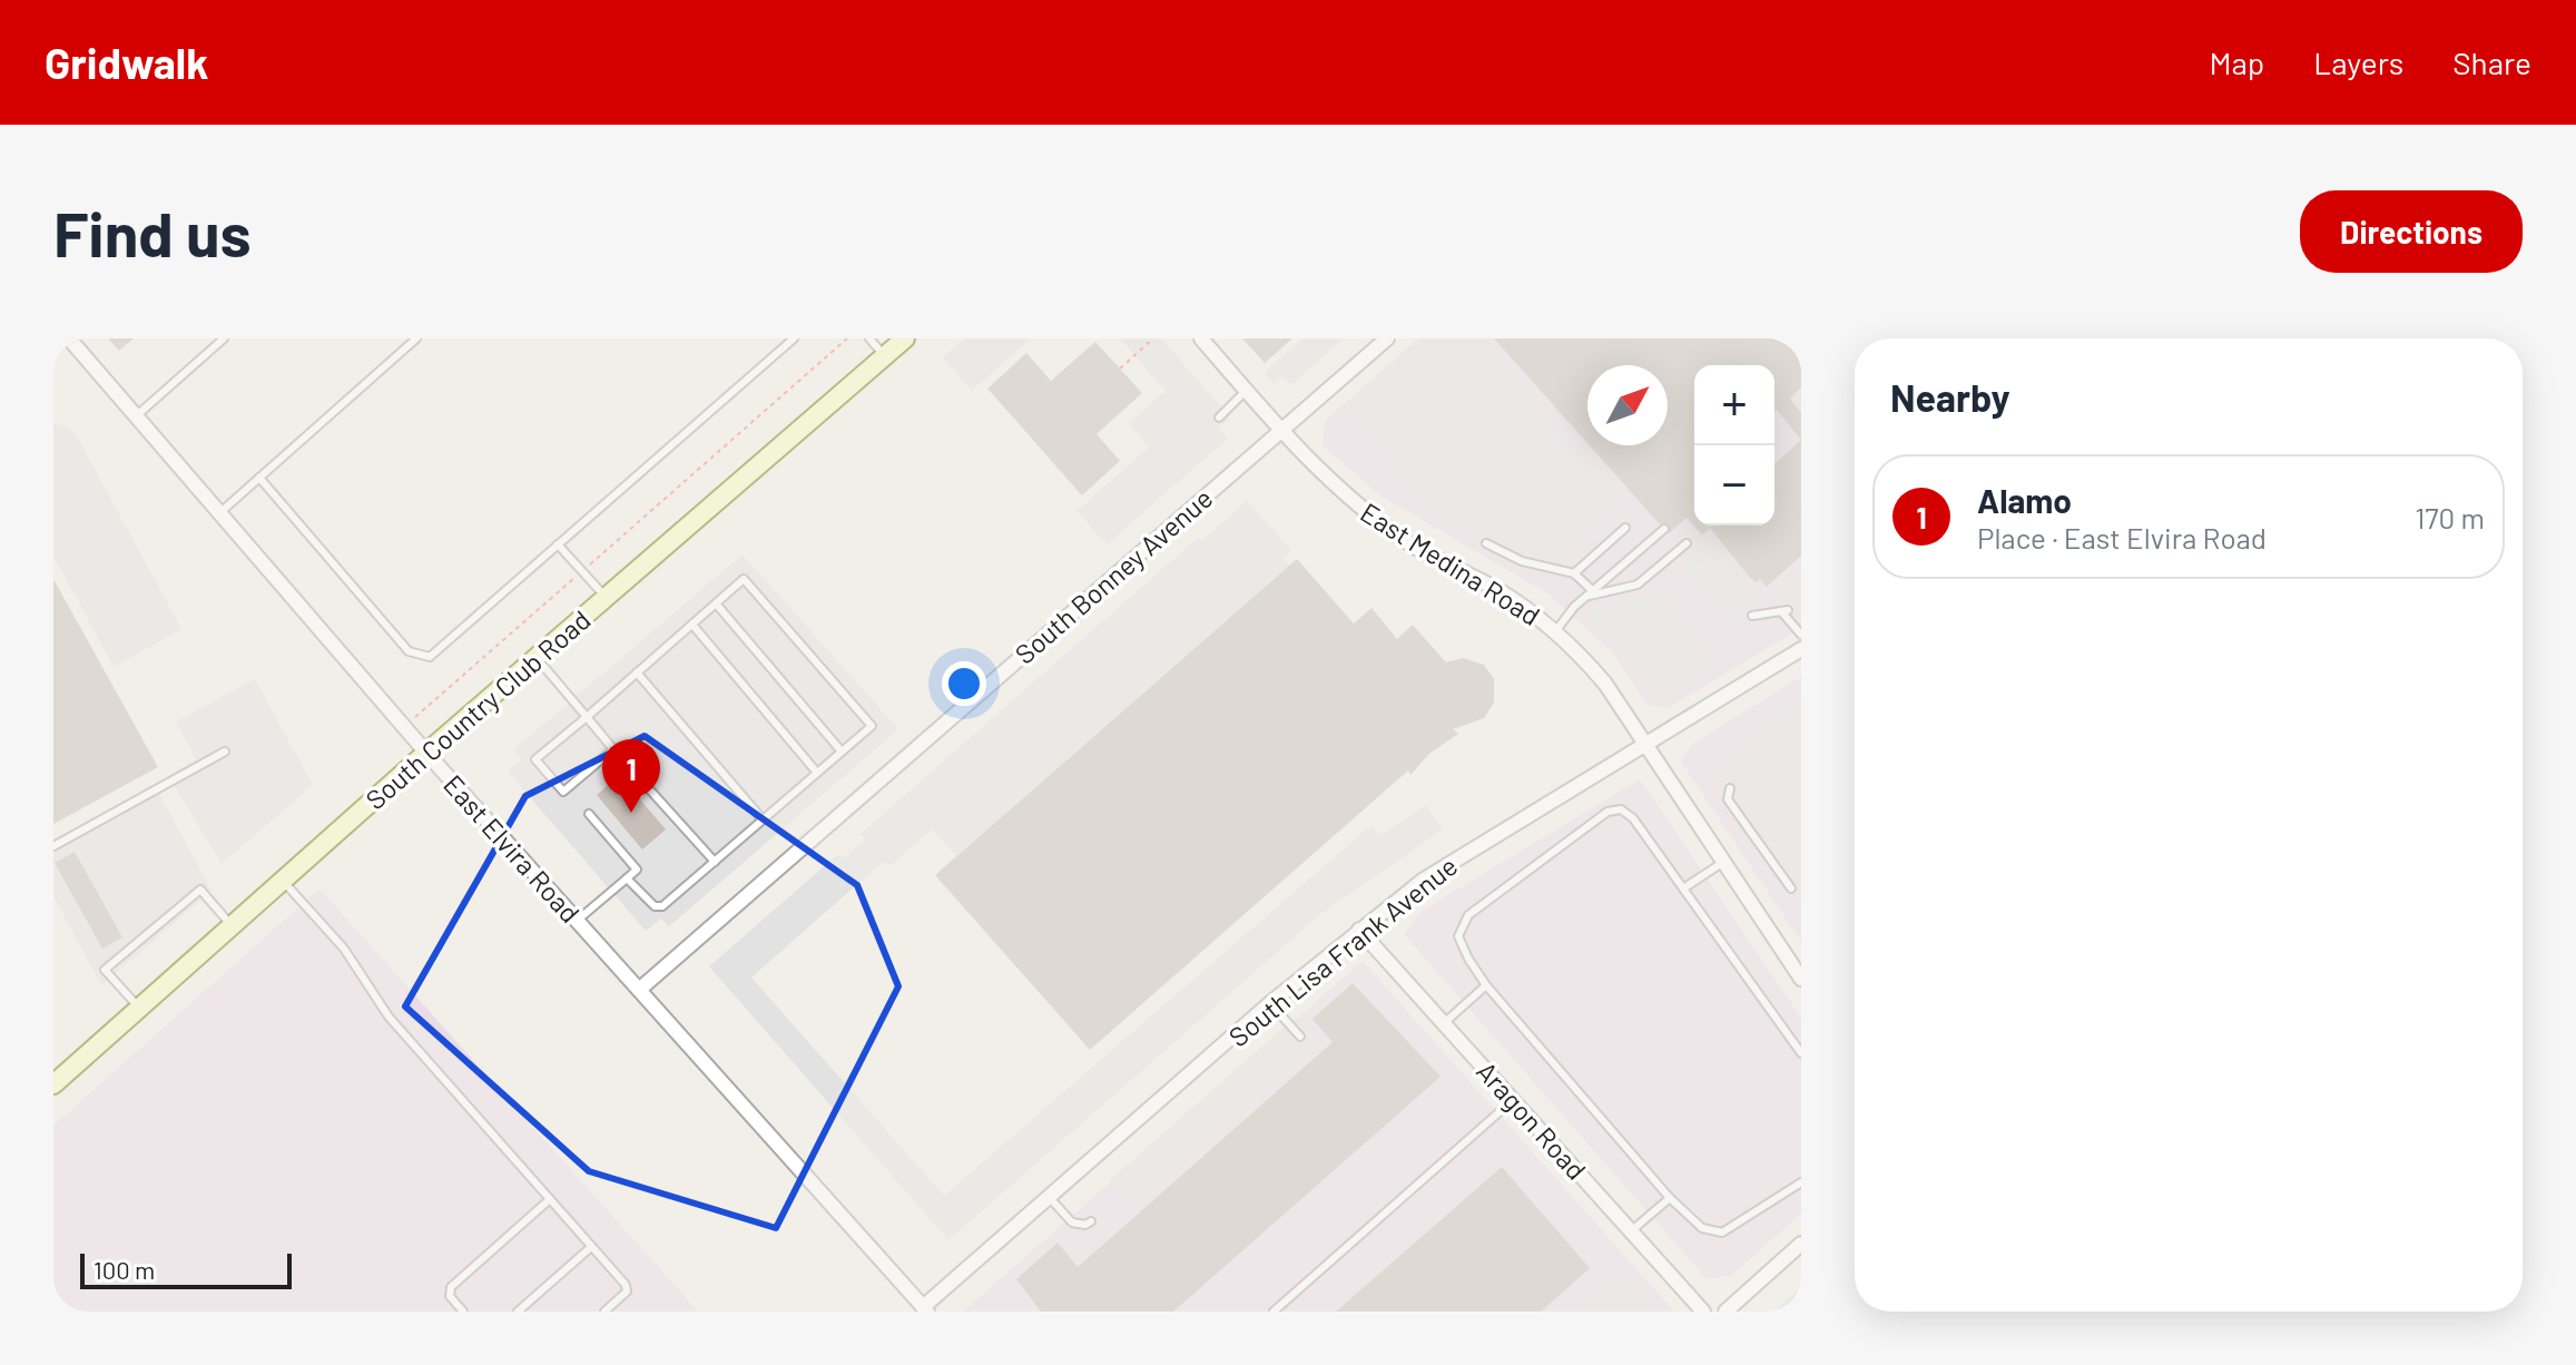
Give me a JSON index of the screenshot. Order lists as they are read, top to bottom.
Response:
{
  "streets": {
    "street": [
      "East Medina Road",
      "South Bonney Avenue",
      "South Country Club Road",
      "East Elvira Road",
      "South Lisa Frank Avenue",
      "Aragon Road"
    ]
  },
  "crossings": [
    ["East Medina Road", "South Bonney Avenue"],
    ["East Medina Road", "South Lisa Frank Avenue"],
    ["South Bonney Avenue", "East Elvira Road"],
    ["South Country Club Road", "East Elvira Road"],
    ["East Elvira Road", "South Lisa Frank Avenue"],
    ["South Lisa Frank Avenue", "Aragon Road"]
  ],
  "scale_bar": "100 m",
  "north": "top right",
  "page": {
    "header": "Gridwalk",
    "nav": ["Map", "Layers", "Share"],
    "buttons": "Directions",
    "title": "Find us",
    "heading": "Nearby",
    "map_buttons": ["+", "−"],
    "list": [
      {
        "mark": "1",
        "name": "Alamo",
        "note": "Place · East Elvira Road",
        "value": "170 m"
      }
    ],
    "pins": "1",
    "scale": "100 m"
  }
}
